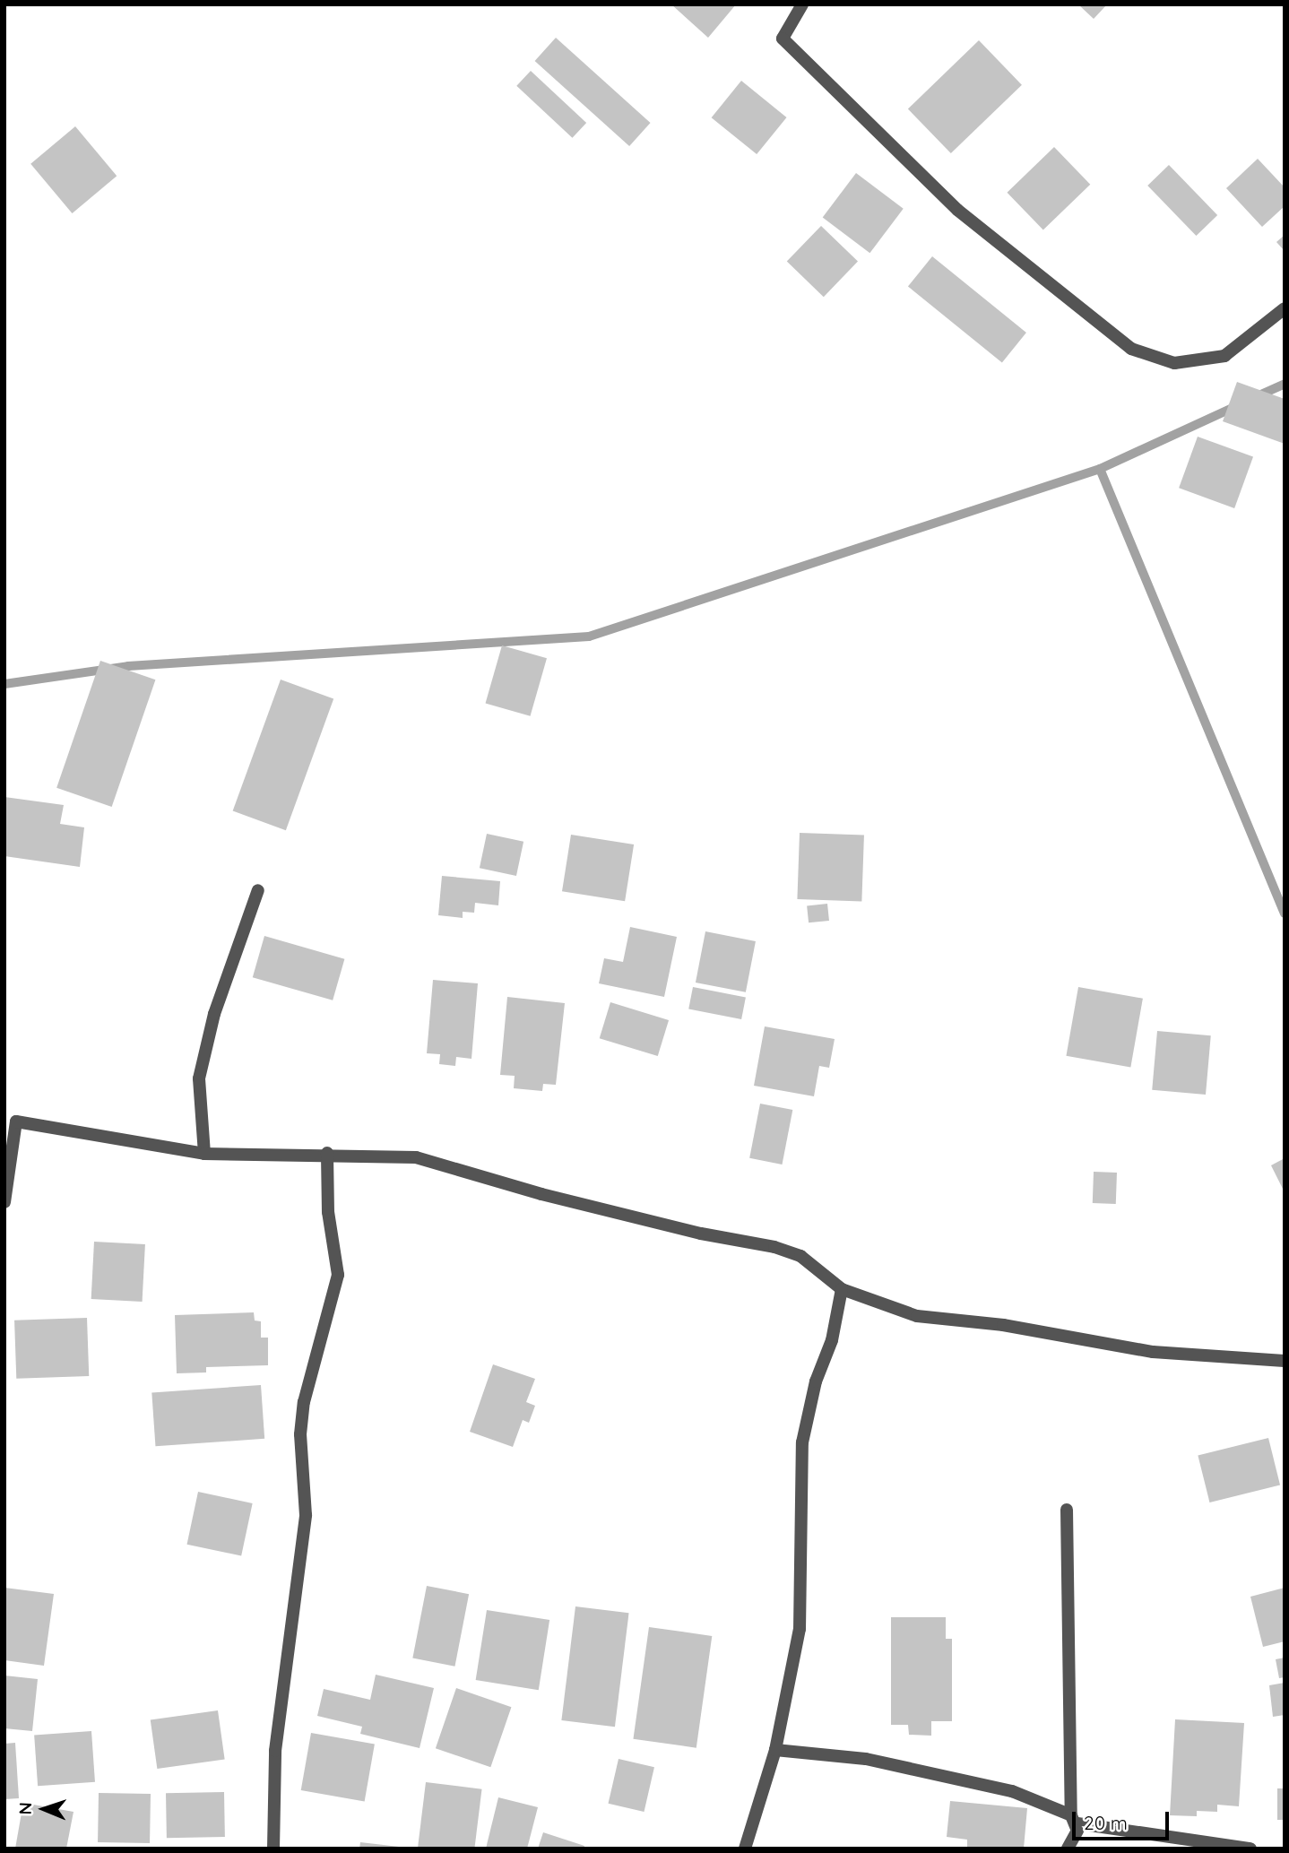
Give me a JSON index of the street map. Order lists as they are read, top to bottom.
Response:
{
  "scale_bar": "20 m",
  "north": "left"
}
